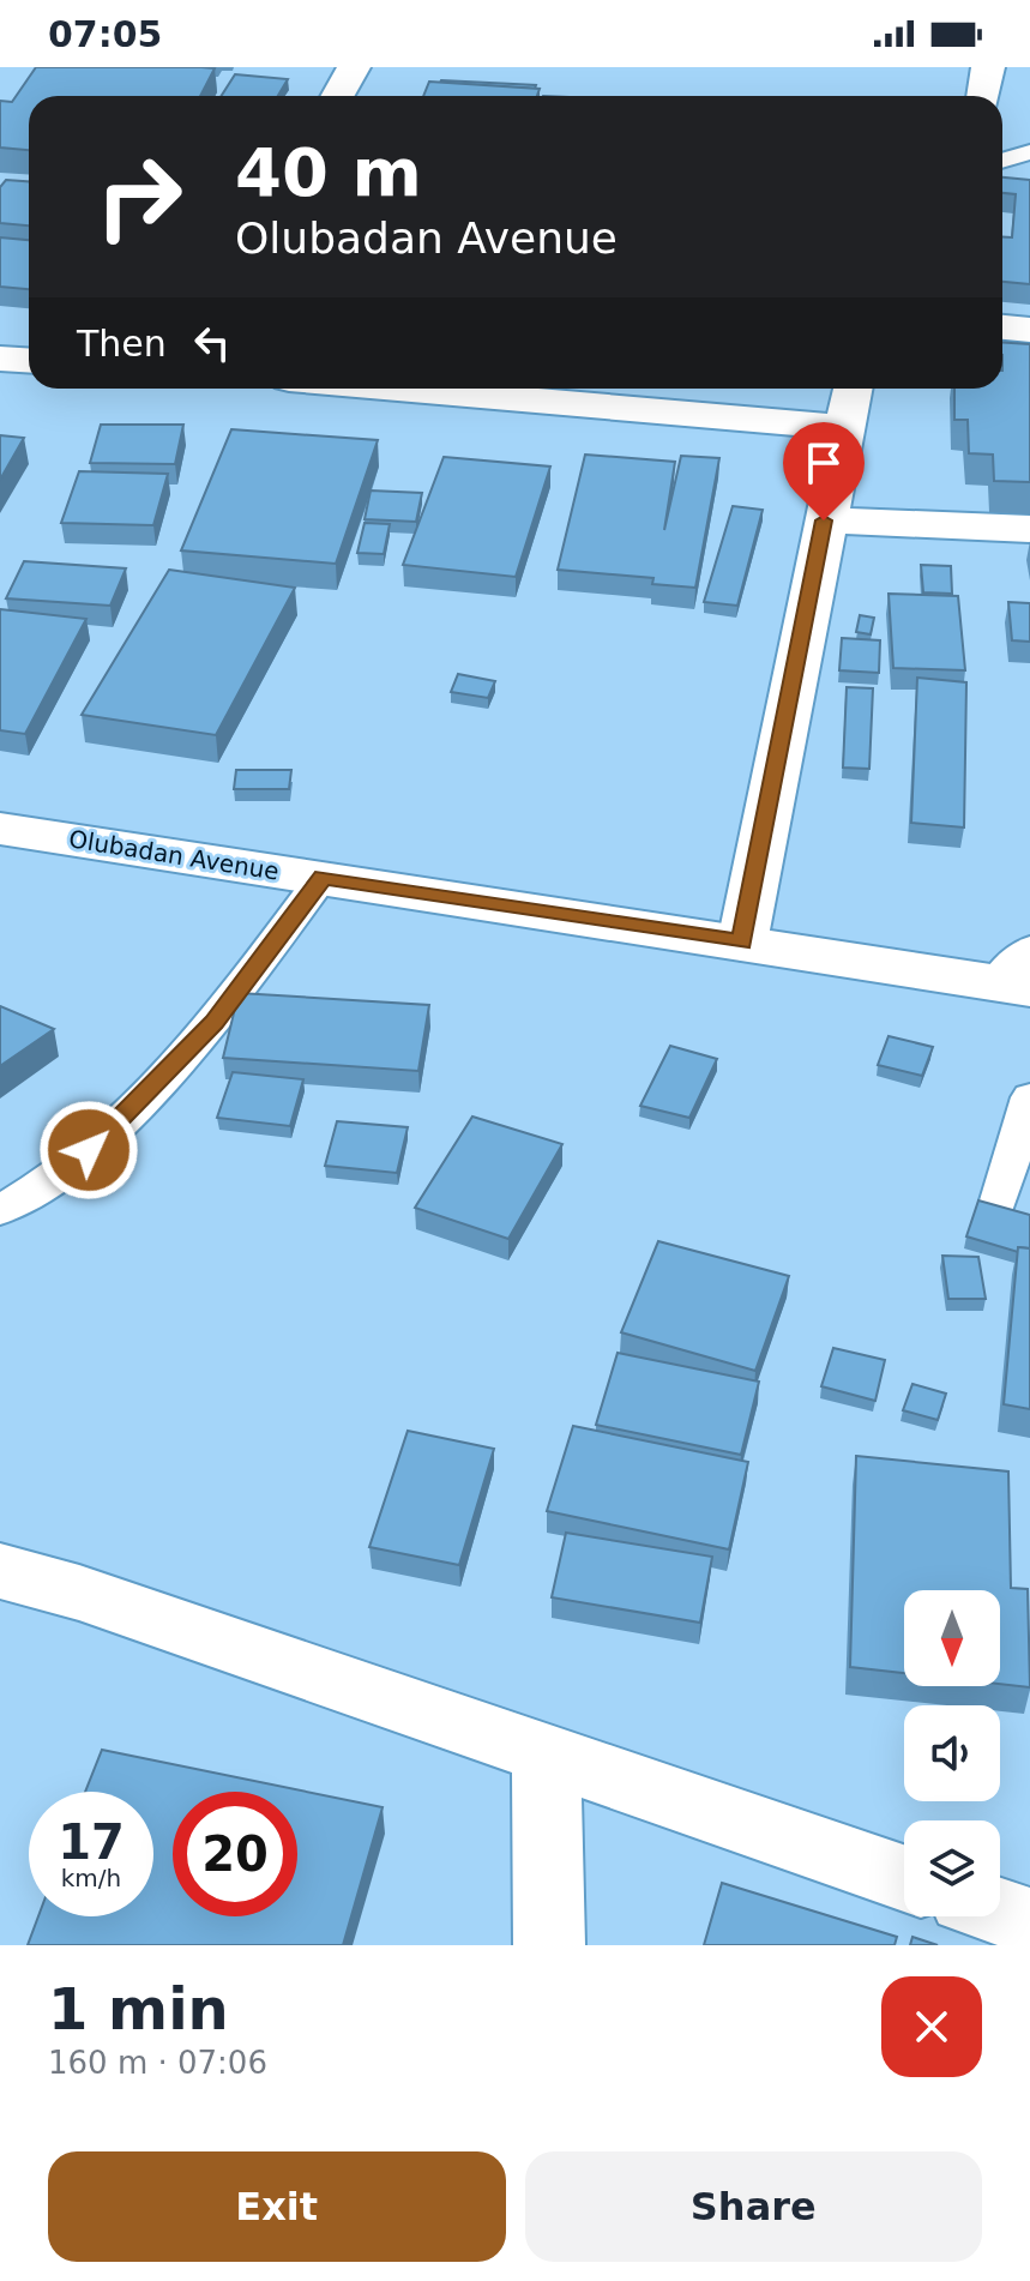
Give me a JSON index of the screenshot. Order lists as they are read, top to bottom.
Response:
{
  "streets": {
    "street": ["Olubadan Avenue"]
  },
  "north": "bottom",
  "page": {
    "status": "07:05",
    "turn": ["40 m", "Olubadan Avenue"],
    "then": "Then",
    "speed": "17 km/h",
    "limit": "20",
    "heading": ["1 min", "160 m · 07:06"],
    "buttons": ["Exit", "Share"]
  }
}
